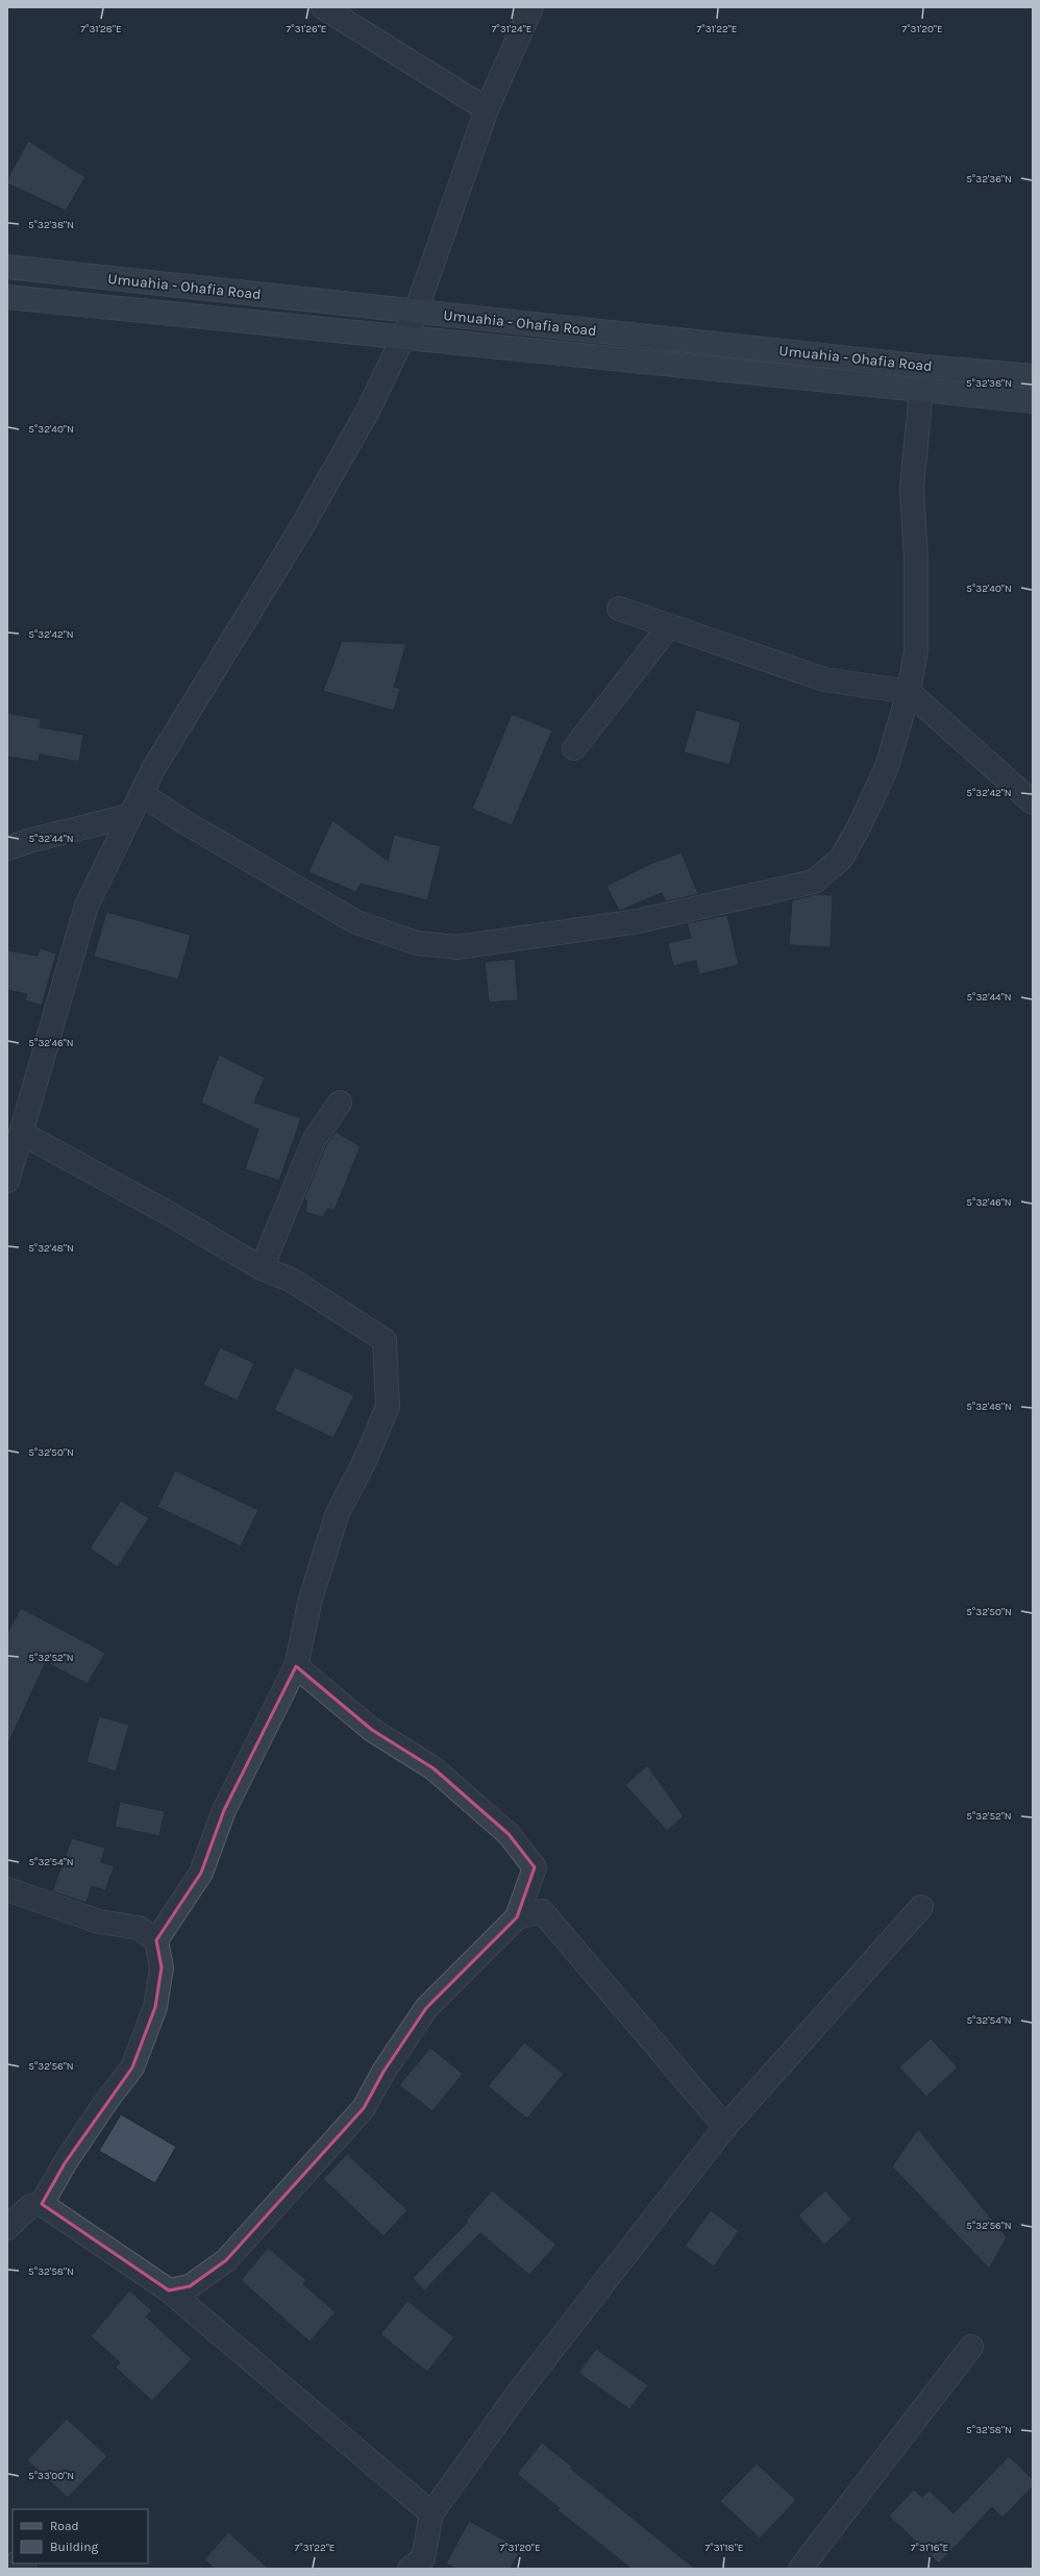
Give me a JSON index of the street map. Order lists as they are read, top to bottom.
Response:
{
  "streets": {
    "main road": ["Umuahia - Ohafia Road"]
  },
  "legend": ["Road", "Building"],
  "coordinates": [
    "7°31'28\"E",
    "7°31'24\"E",
    "7°31'22\"E",
    "7°31'20\"E",
    "7°31'26\"E",
    "5°32'36\"N",
    "5°32'38\"N",
    "5°32'40\"N",
    "5°32'42\"N",
    "5°32'44\"N",
    "5°32'46\"N",
    "5°32'48\"N",
    "5°32'50\"N",
    "5°32'52\"N",
    "5°32'54\"N",
    "5°32'56\"N",
    "5°32'58\"N",
    "5°33'00\"N",
    "7°31'18\"E",
    "7°31'16\"E"
  ]
}
